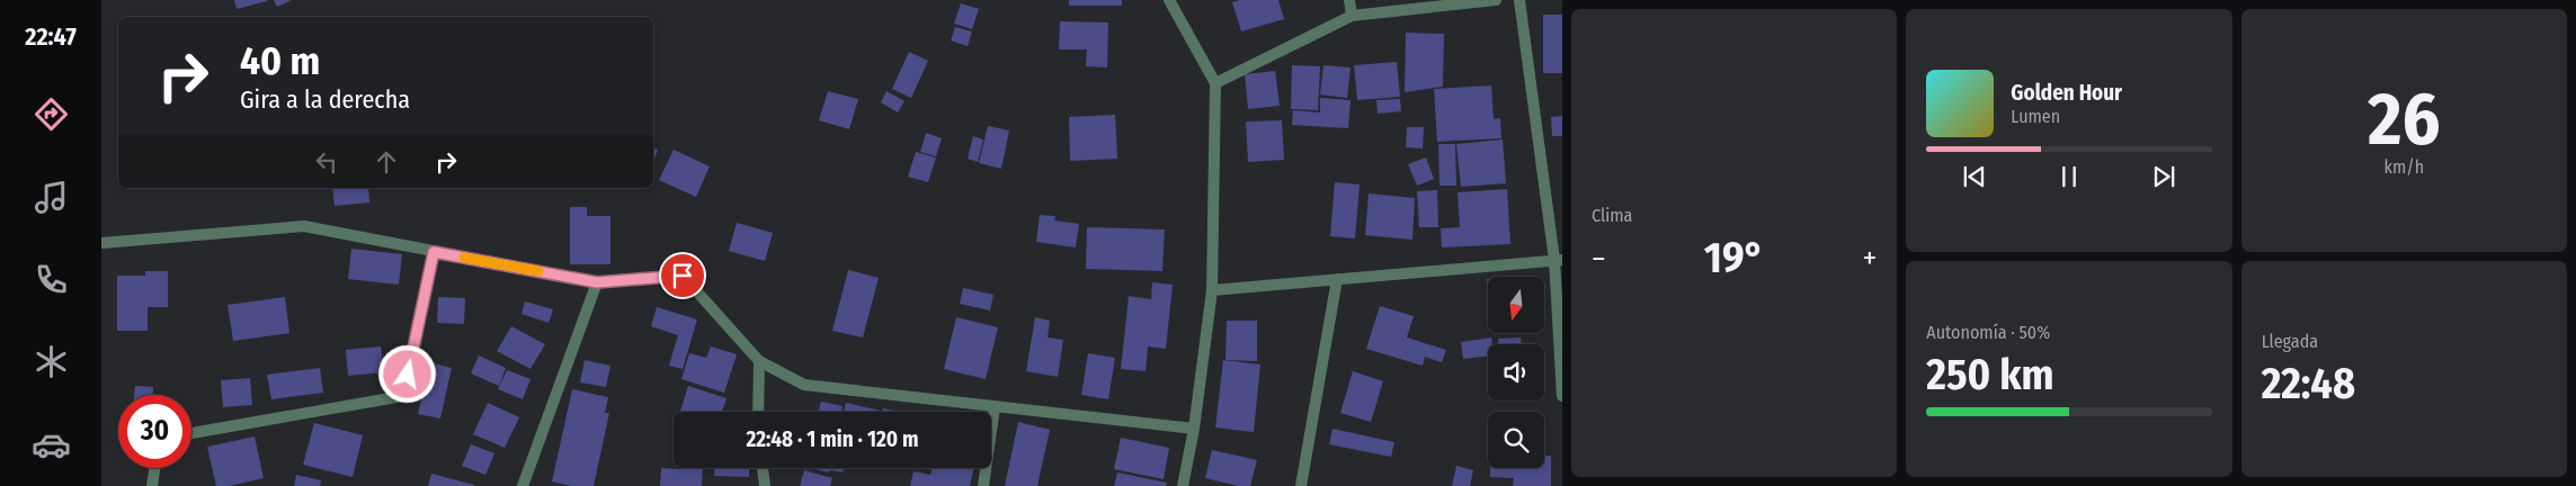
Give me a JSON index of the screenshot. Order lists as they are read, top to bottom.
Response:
{
  "north": "bottom",
  "page": {
    "tabs": "22:47",
    "tile": [
      "Clima",
      ["26", "km/h"],
      ["Autonomía · 50%", "250 km"],
      ["Llegada", "22:48"]
    ],
    "turn": ["40 m", "Gira a la derecha"],
    "song": ["Golden Hour", "Lumen"],
    "heat": ["−", "19°", "+"],
    "limit": "30",
    "trip": "22:48 · 1 min · 120 m"
  }
}
